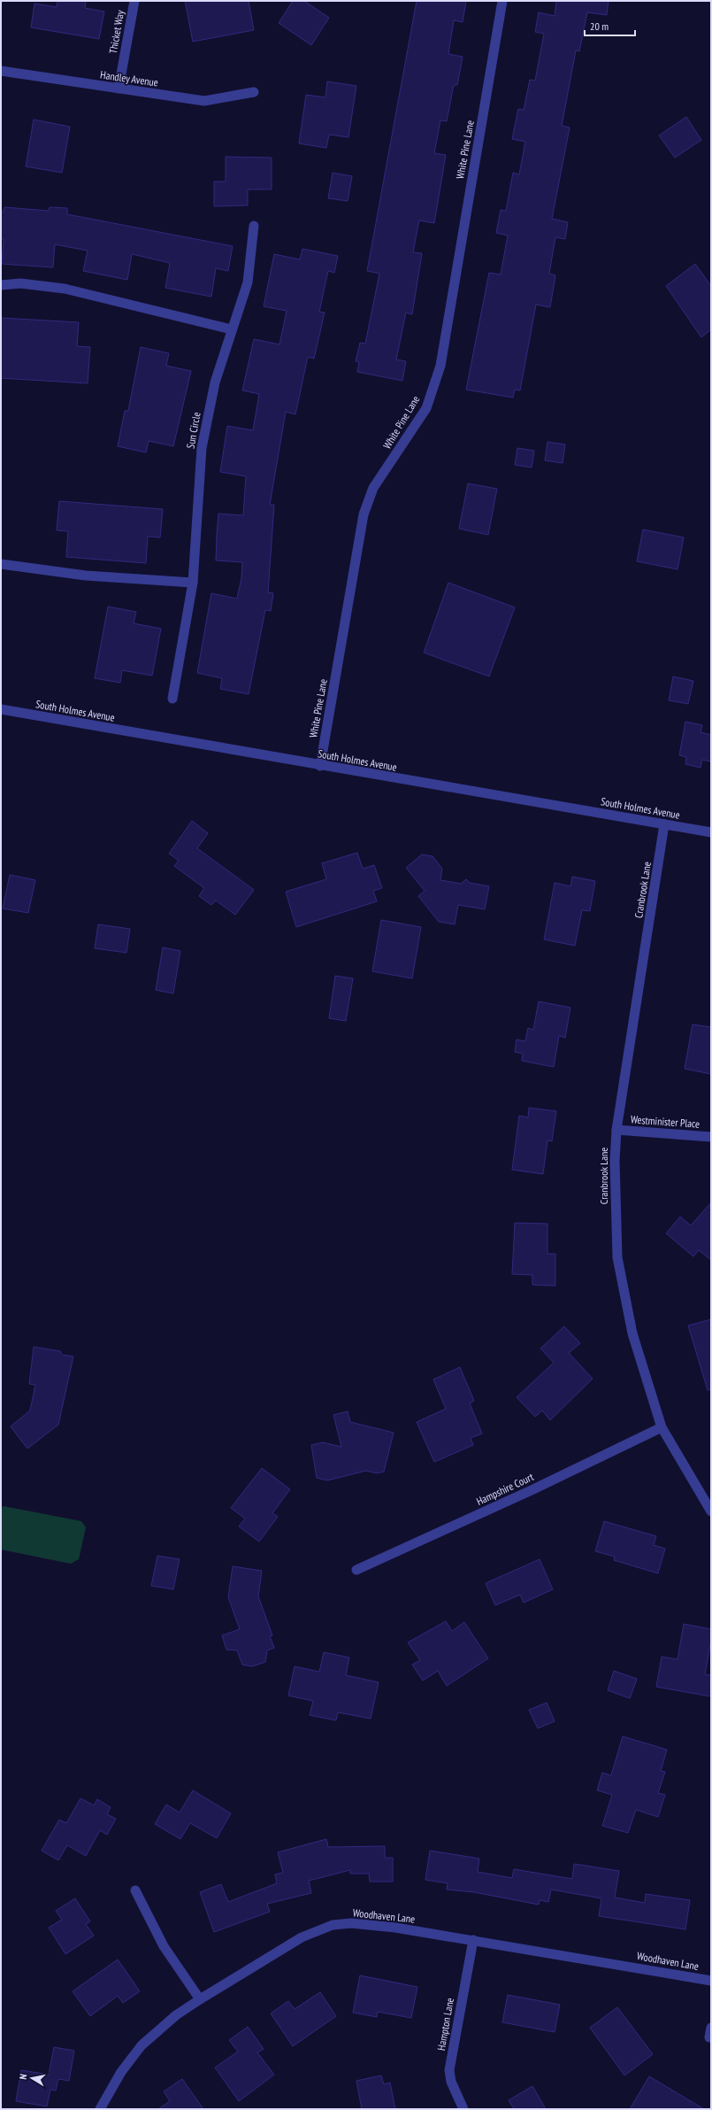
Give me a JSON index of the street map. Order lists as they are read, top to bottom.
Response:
{
  "streets": {
    "street": [
      "Thicket Way",
      "Handley Avenue",
      "White Pine Lane",
      "Sun Circle",
      "South Holmes Avenue",
      "Cranbrook Lane",
      "Westminister Place",
      "Hampshire Court",
      "Woodhaven Lane",
      "Hampton Lane"
    ]
  },
  "crossings": [
    ["Thicket Way", "Handley Avenue"],
    ["White Pine Lane", "South Holmes Avenue"],
    ["South Holmes Avenue", "Cranbrook Lane"],
    ["Cranbrook Lane", "Westminister Place"],
    ["Cranbrook Lane", "Hampshire Court"],
    ["Woodhaven Lane", "Hampton Lane"]
  ],
  "scale_bar": "20 m",
  "north": "left"
}
